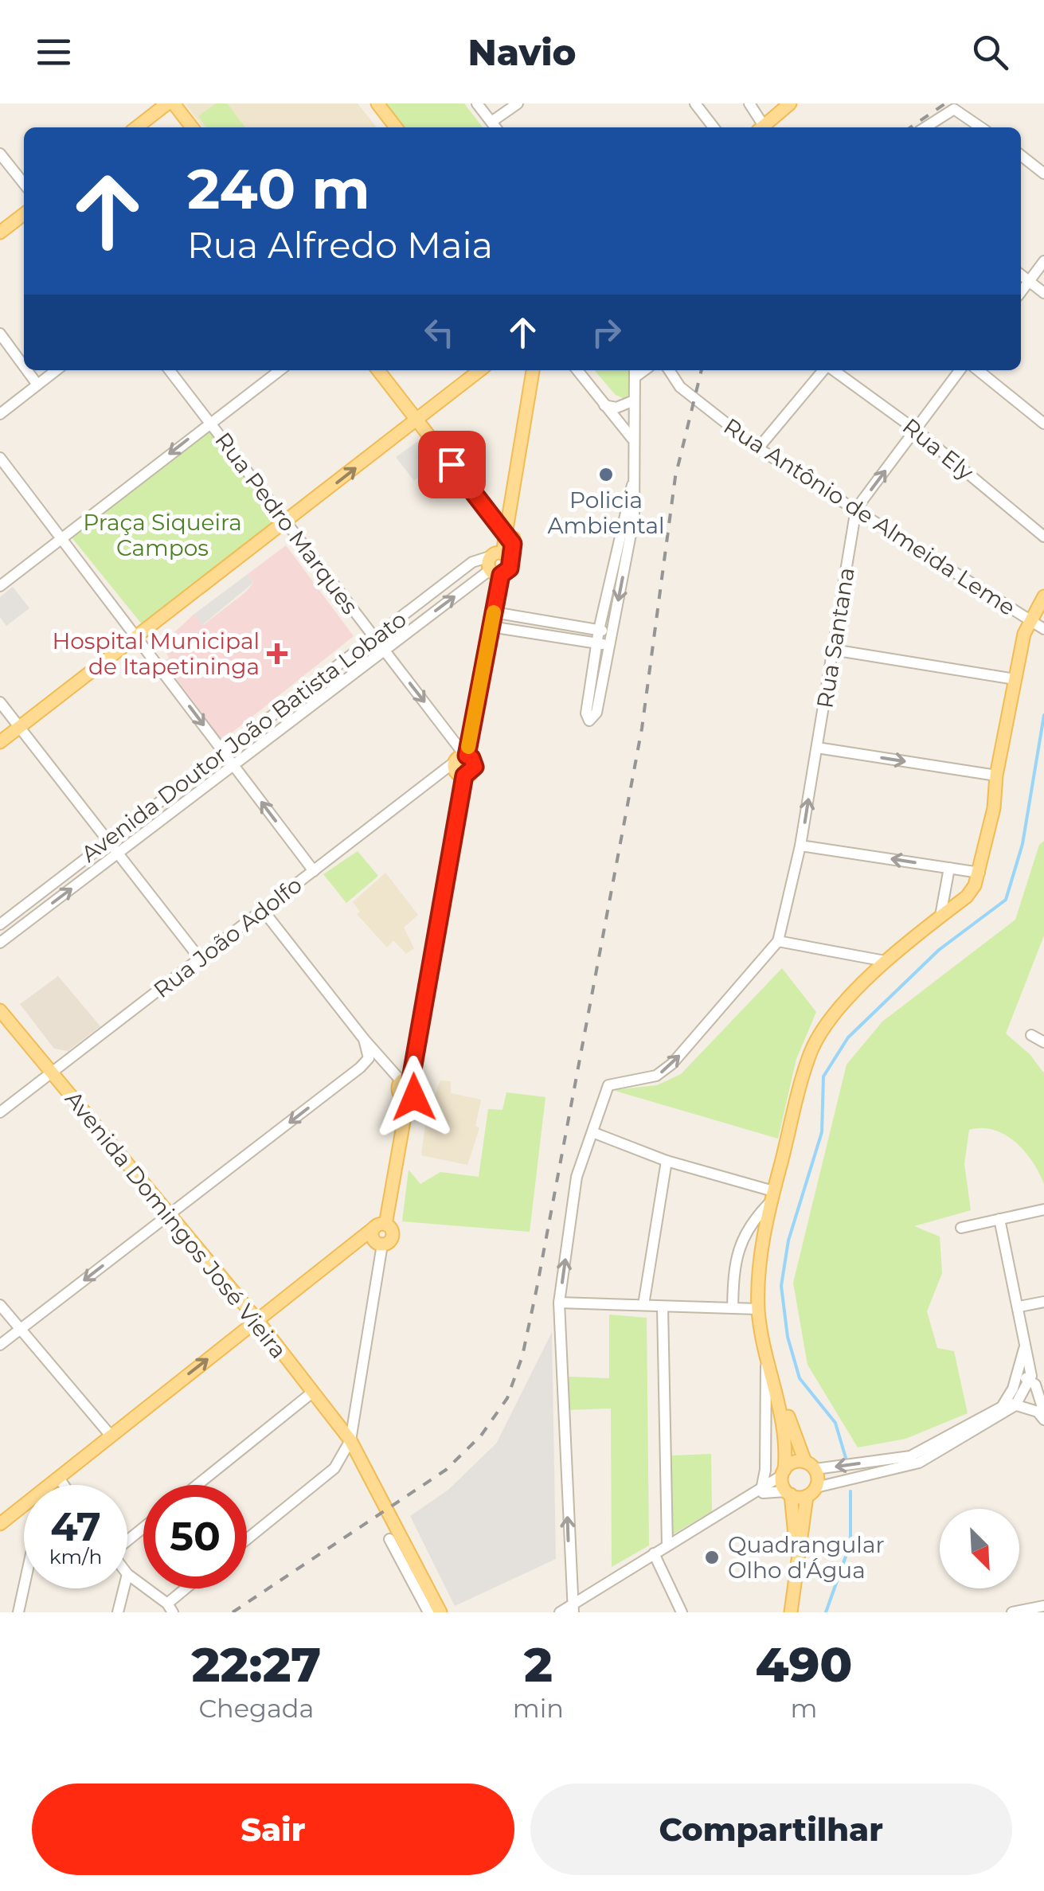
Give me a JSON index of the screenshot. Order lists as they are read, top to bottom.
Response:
{
  "streets": {
    "main road": ["Avenida Domingos José Vieira"],
    "street": [
      "Rua Ely",
      "Rua Antônio de Almeida Leme",
      "Rua Pedro Marques",
      "Rua Santana",
      "Avenida Doutor João Batista Lobato",
      "Rua João Adolfo"
    ]
  },
  "crossings": [
    ["Rua Ely", "Rua Santana"],
    ["Rua Antônio de Almeida Leme", "Rua Santana"],
    ["Rua Pedro Marques", "Avenida Doutor João Batista Lobato"],
    ["Rua Pedro Marques", "Rua João Adolfo"],
    ["Rua João Adolfo", "Avenida Domingos José Vieira"]
  ],
  "parks": ["Praça Siqueira Campos"],
  "places": {
    "other": ["Policia Ambiental", "Quadrangular Olho d'Água"],
    "health": ["Hospital Municipal de Itapetininga"]
  },
  "north": "bottom right",
  "page": {
    "header": "Navio",
    "turn": ["240 m", "Rua Alfredo Maia"],
    "speed": "47 km/h",
    "limit": "50",
    "eta": [
      "22:27",
      "Chegada",
      "2",
      "min",
      "490",
      "m"
    ],
    "buttons": ["Sair", "Compartilhar"]
  }
}
